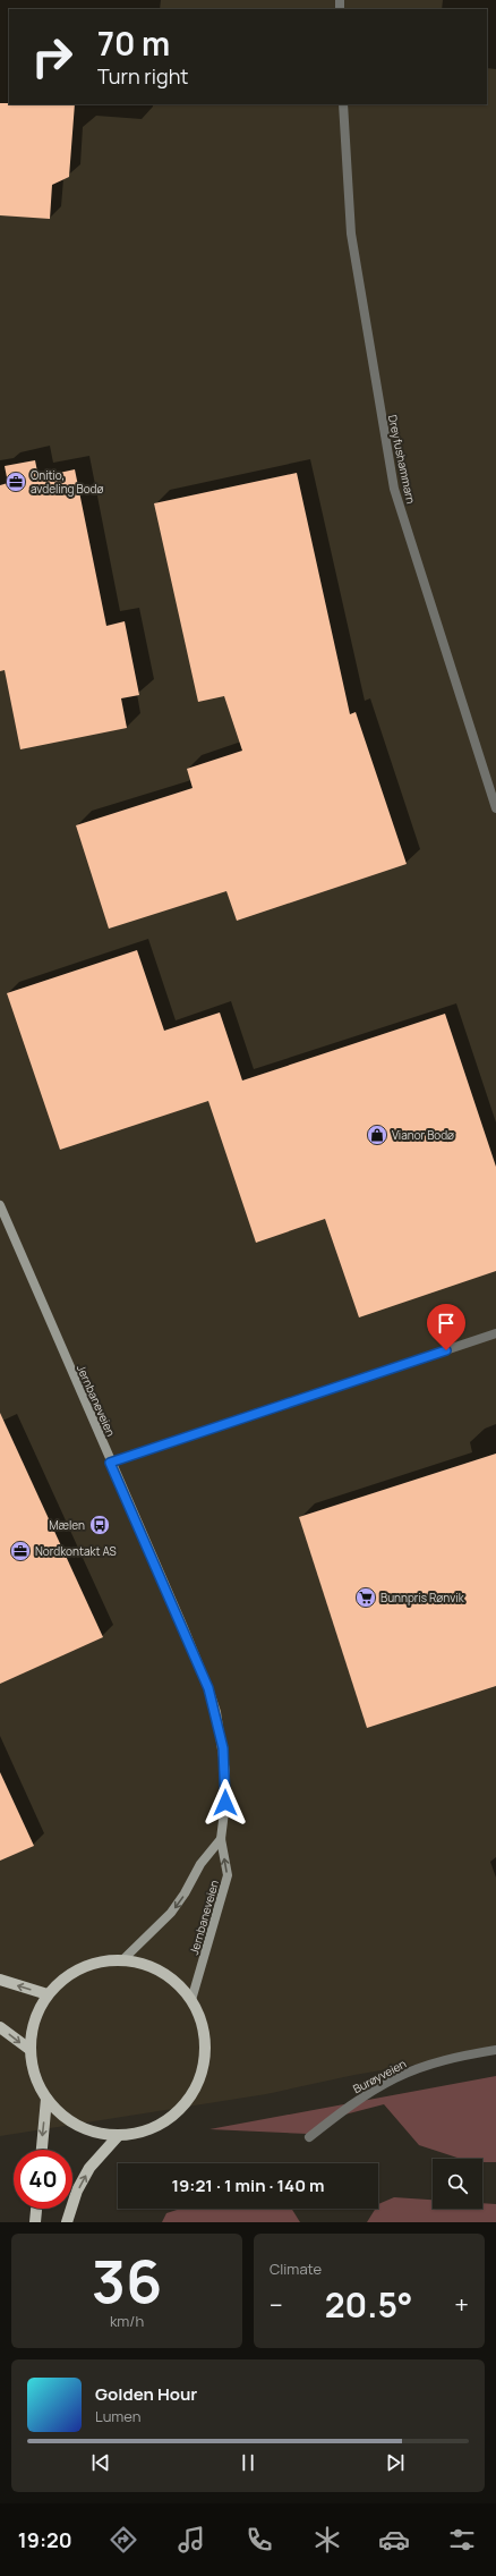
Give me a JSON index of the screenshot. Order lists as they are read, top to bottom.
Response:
{
  "streets": {
    "street": ["Dreyfushammarn", "Jernbaneveien", "Burøyveien"]
  },
  "places": {
    "office": ["Onitio, avdeling Bodø", "Nordkontakt AS"],
    "shop": ["Vianor Bodø"],
    "bus stop": ["Mælen"],
    "supermarket": ["Bunnpris Rønvik"]
  },
  "page": {
    "turn": ["70 m", "Turn right"],
    "limit": "40",
    "trip": "19:21 · 1 min · 140 m",
    "tile": [
      ["36", "km/h"],
      "Climate"
    ],
    "heat": ["−", "20.5°", "+"],
    "song": ["Golden Hour", "Lumen"],
    "tabs": "19:20"
  }
}
